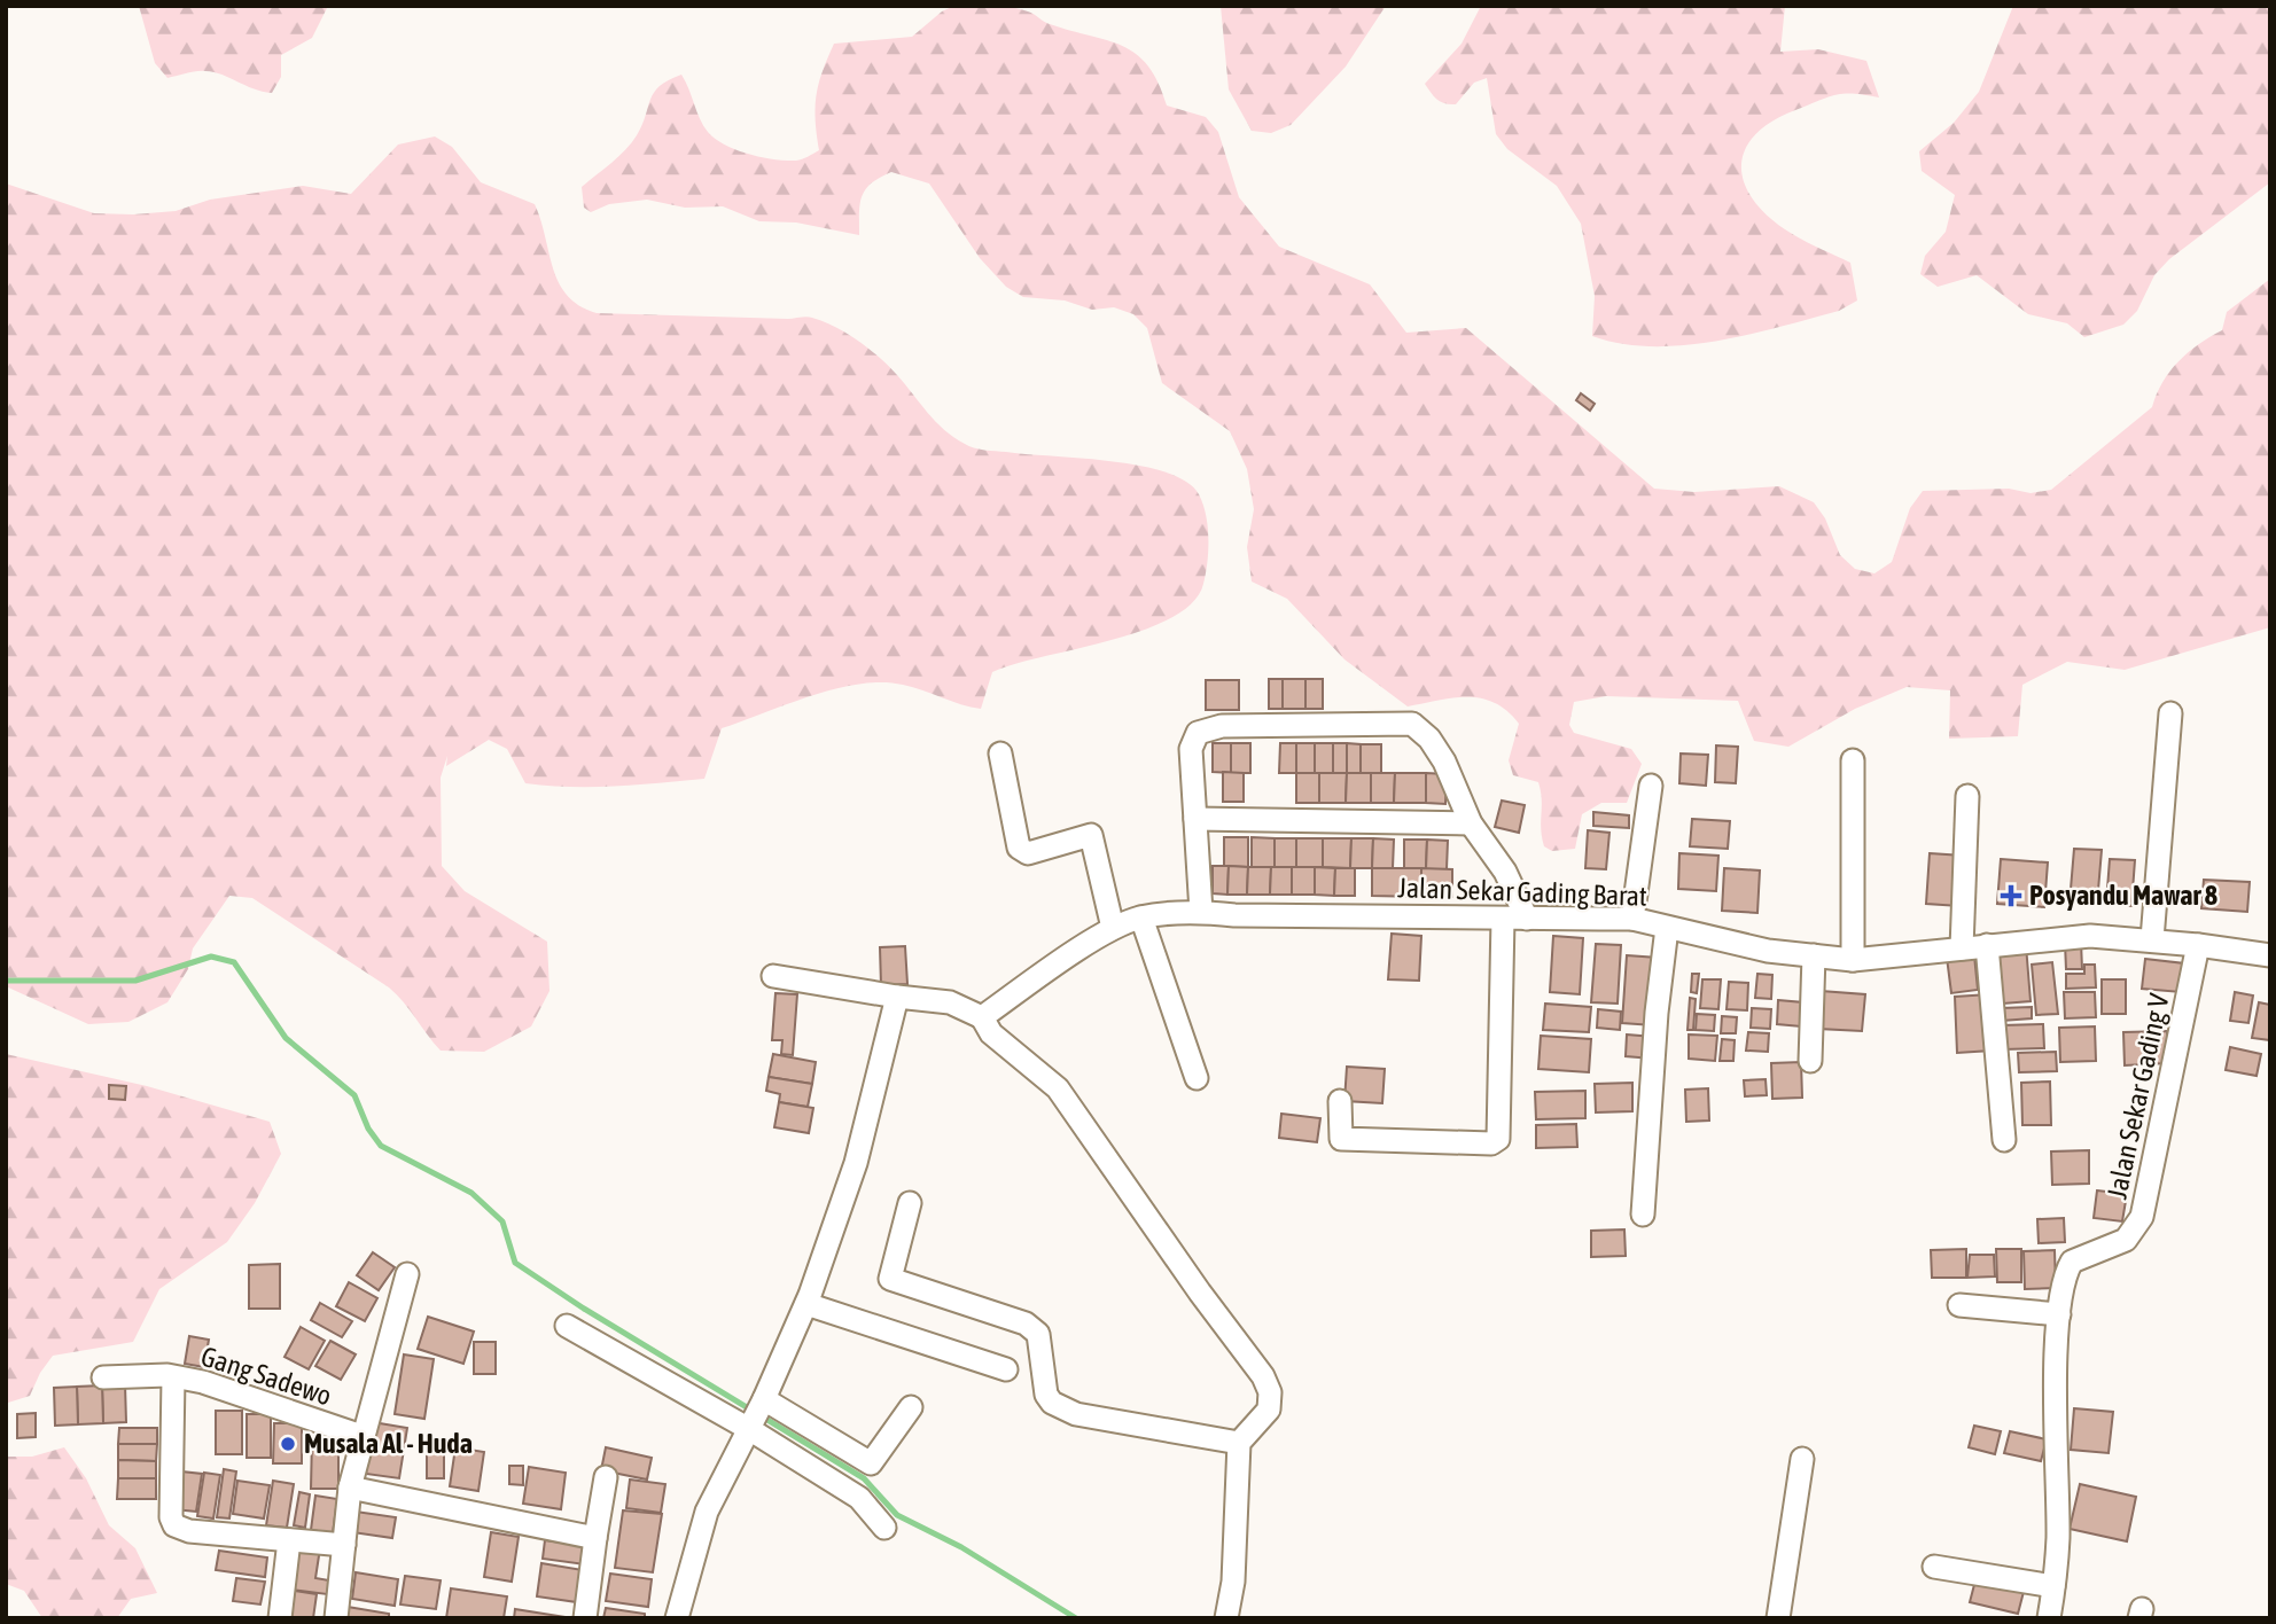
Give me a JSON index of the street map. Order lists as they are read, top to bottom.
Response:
{
  "streets": {
    "street": ["Jalan Sekar Gading Barat", "Jalan Sekar Gading V", "Gang Sadewo"]
  },
  "crossings": [
    ["Jalan Sekar Gading Barat", "Jalan Sekar Gading V"]
  ],
  "places": {
    "health": ["Posyandu Mawar 8"],
    "other": ["Musala Al - Huda"]
  }
}
